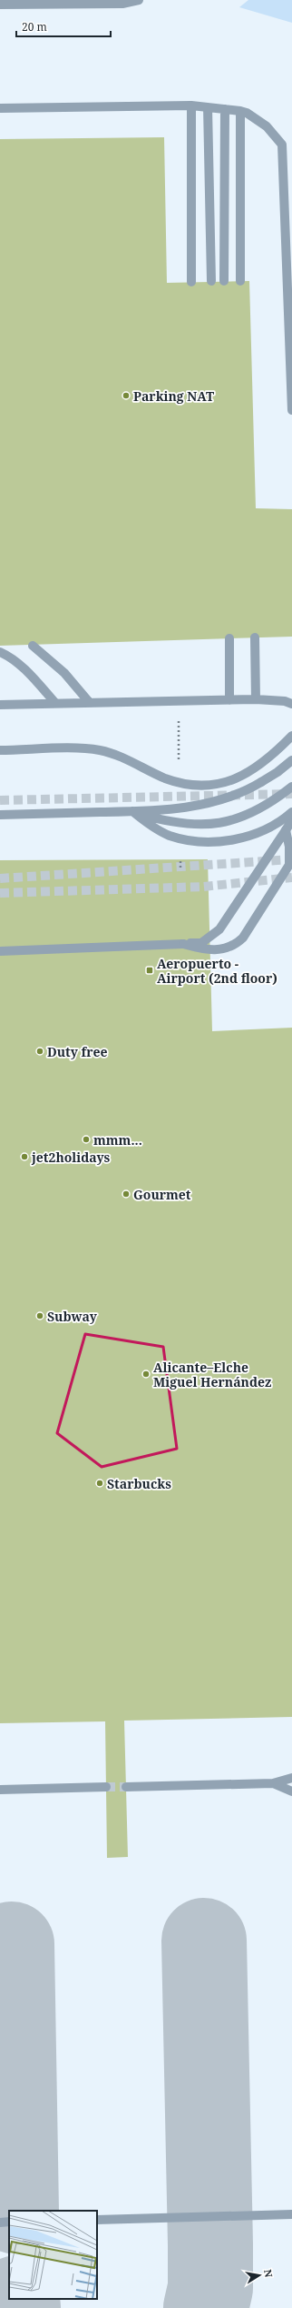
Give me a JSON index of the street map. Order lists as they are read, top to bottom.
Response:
{
  "places": {
    "other": [
      "Parking NAT",
      "Duty free",
      "mmm...",
      "jet2holidays",
      "Gourmet",
      "Subway",
      "Alicante–Elche Miguel Hernández",
      "Starbucks"
    ],
    "transit": ["Aeropuerto - Airport (2nd floor)"]
  },
  "scale_bar": "20 m",
  "north": "right"
}
